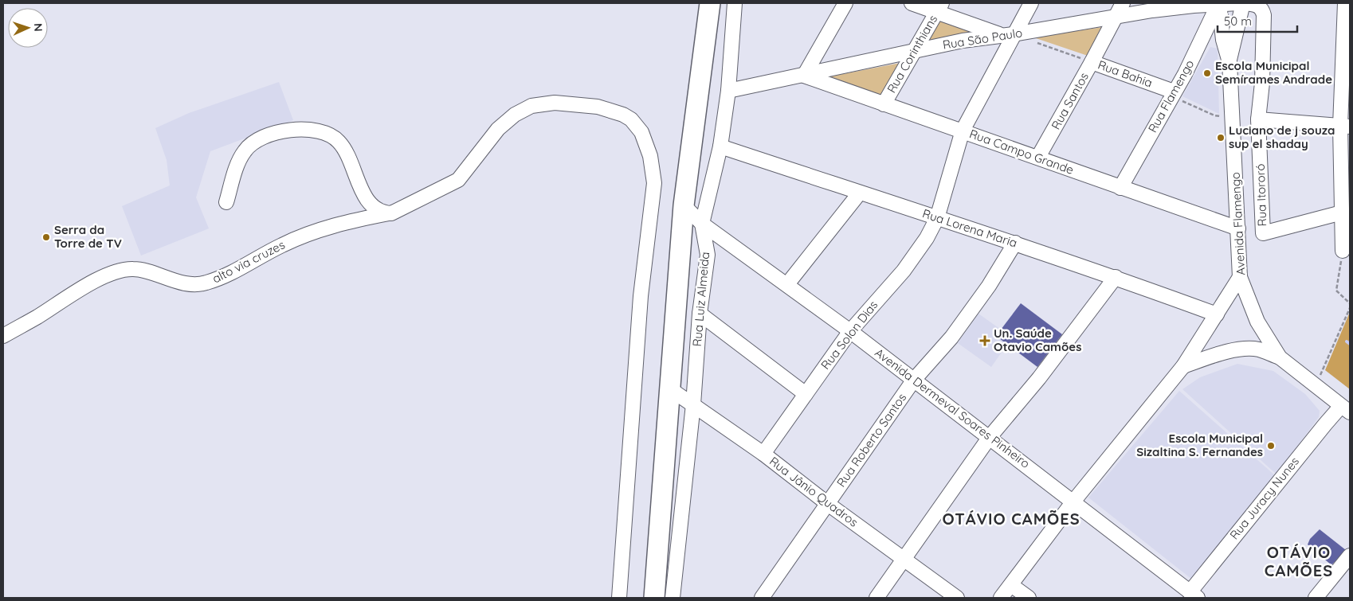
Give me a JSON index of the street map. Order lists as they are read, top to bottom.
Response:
{
  "streets": {
    "street": [
      "Rua São Paulo",
      "Rua Corinthians",
      "Rua Bahia",
      "Rua Flamengo",
      "Rua Santos",
      "Rua Campo Grande",
      "Rua Itororó",
      "Avenida Flamengo",
      "Rua Lorena Maria",
      "alto via cruzes",
      "Rua Luiz Almeida",
      "Rua Solon Dias",
      "Avenida Dermeval Soares Pinheiro",
      "Rua Roberto Santos",
      "Rua Jânio Quadros",
      "Rua Juracy Nunes"
    ]
  },
  "crossings": [
    ["Rua São Paulo", "Rua Corinthians"],
    ["Rua São Paulo", "Rua Flamengo"],
    ["Rua São Paulo", "Rua Santos"],
    ["Rua São Paulo", "Rua Campo Grande"],
    ["Rua São Paulo", "Avenida Flamengo"],
    ["Rua São Paulo", "Rua Luiz Almeida"],
    ["Rua São Paulo", "Rua Solon Dias"],
    ["Rua Corinthians", "Rua Campo Grande"],
    ["Rua Bahia", "Rua Flamengo"],
    ["Rua Bahia", "Rua Santos"],
    ["Rua Flamengo", "Rua Campo Grande"],
    ["Rua Flamengo", "Avenida Flamengo"],
    ["Rua Santos", "Rua Campo Grande"],
    ["Rua Campo Grande", "Avenida Flamengo"],
    ["Rua Campo Grande", "Rua Solon Dias"],
    ["Rua Itororó", "Avenida Flamengo"],
    ["Avenida Flamengo", "Rua Juracy Nunes"],
    ["Rua Lorena Maria", "Rua Luiz Almeida"],
    ["Rua Lorena Maria", "Rua Solon Dias"],
    ["Rua Lorena Maria", "Rua Roberto Santos"],
    ["Rua Luiz Almeida", "Avenida Dermeval Soares Pinheiro"],
    ["Rua Luiz Almeida", "Rua Jânio Quadros"],
    ["Rua Solon Dias", "Avenida Dermeval Soares Pinheiro"],
    ["Rua Solon Dias", "Rua Jânio Quadros"],
    ["Avenida Dermeval Soares Pinheiro", "Rua Roberto Santos"],
    ["Avenida Dermeval Soares Pinheiro", "Rua Juracy Nunes"],
    ["Rua Roberto Santos", "Rua Jânio Quadros"]
  ],
  "districts": ["OTÁVIO CAMÕES", "OTÁVIO CAMÕES"],
  "places": {
    "other": [
      "Escola Municipal Semírames Andrade",
      "Luciano de j souza sup el shaday",
      "Serra da Torre de TV",
      "Escola Municipal Sizaltina S. Fernandes"
    ],
    "health": ["Un. Saúde Otavio Camões"]
  },
  "scale_bar": "50 m",
  "north": "right"
}
